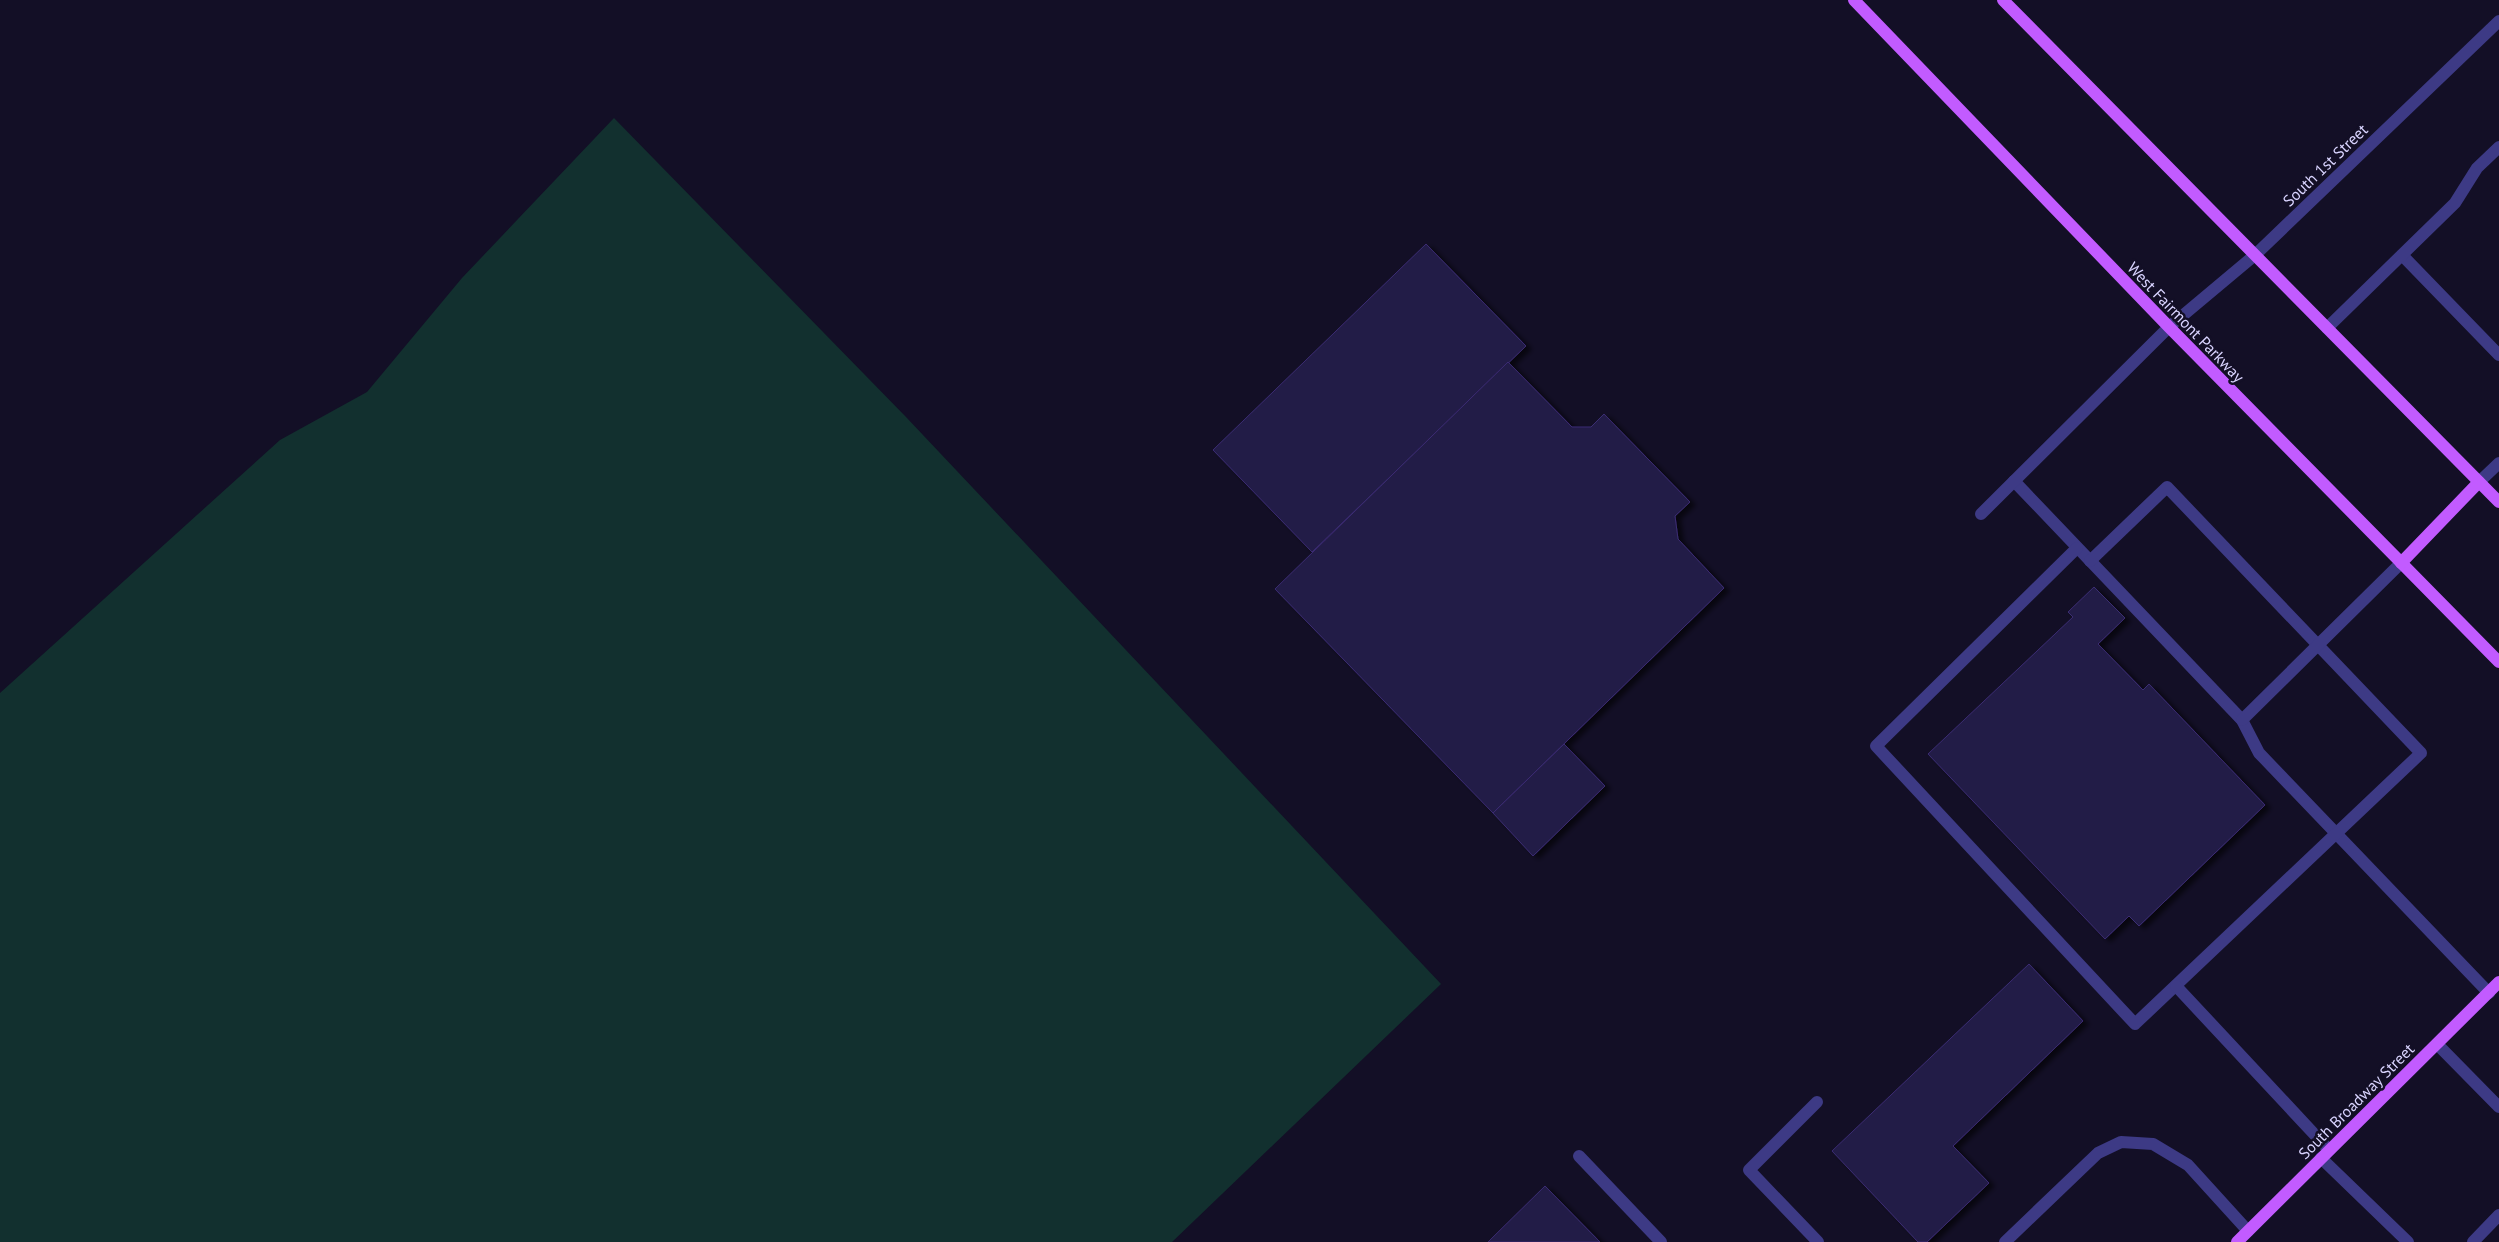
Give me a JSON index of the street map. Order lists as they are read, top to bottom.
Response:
{
  "streets": {
    "main road": ["West Fairmont Parkway", "South Broadway Street"],
    "street": ["South 1st Street"]
  },
  "crossings": [
    ["South 1st Street", "West Fairmont Parkway"]
  ]
}
